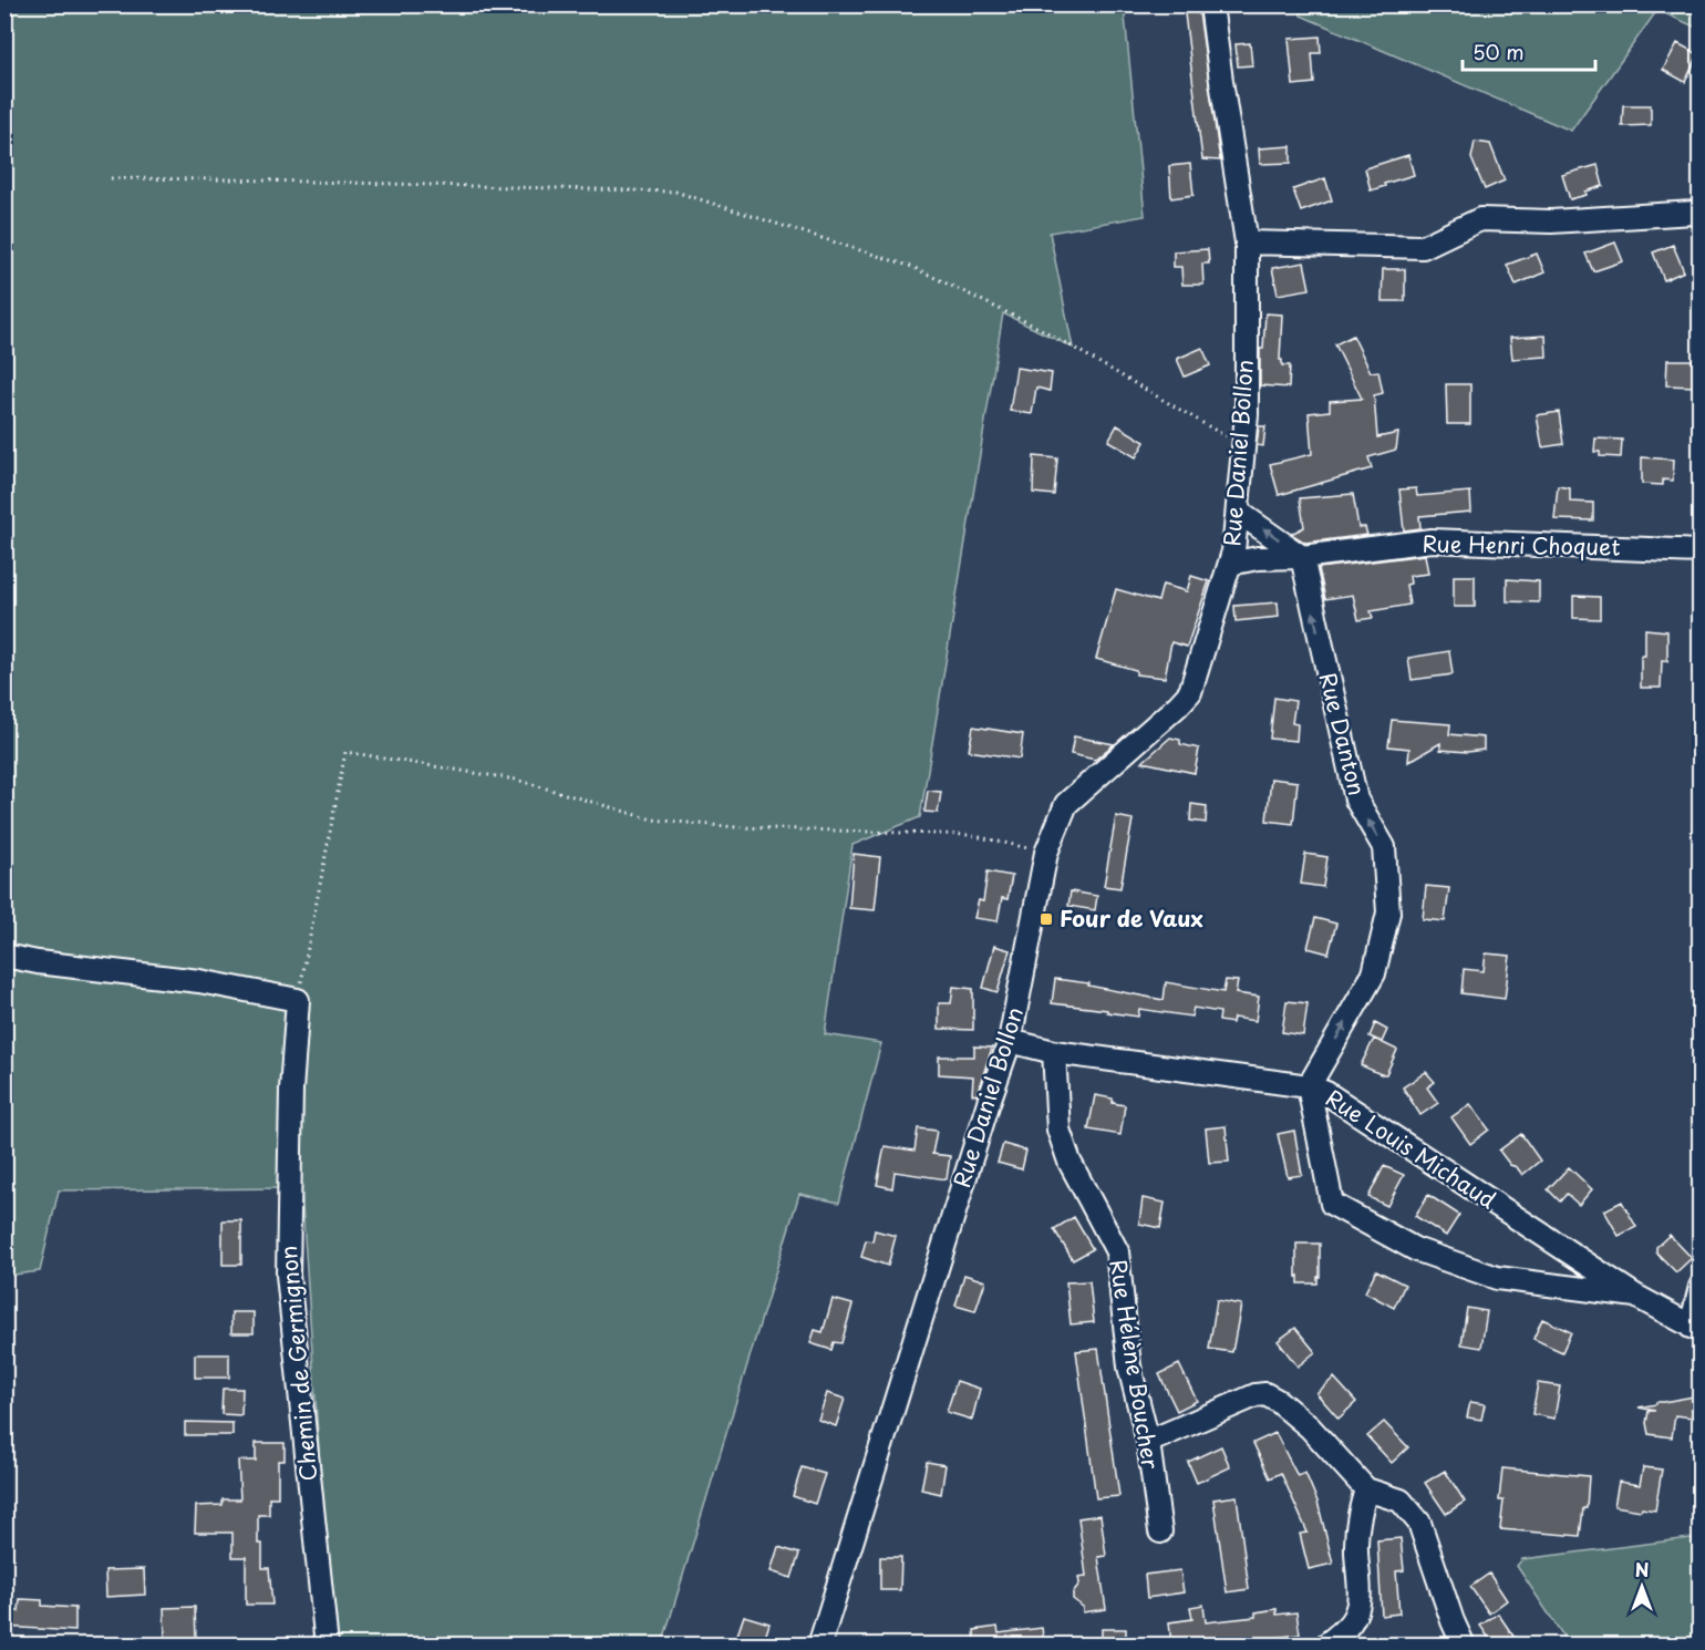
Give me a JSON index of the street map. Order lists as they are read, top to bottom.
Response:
{
  "streets": {
    "street": [
      "Rue Daniel Bollon",
      "Rue Henri Choquet",
      "Rue Danton",
      "Rue Louis Michaud",
      "Chemin de Germignon",
      "Rue Hélène Boucher"
    ]
  },
  "crossings": [
    ["Rue Daniel Bollon", "Rue Henri Choquet"],
    ["Rue Daniel Bollon", "Rue Louis Michaud"],
    ["Rue Henri Choquet", "Rue Danton"],
    ["Rue Danton", "Rue Louis Michaud"],
    ["Rue Louis Michaud", "Rue Hélène Boucher"]
  ],
  "one_way": ["Rue Danton"],
  "places": {
    "transit": ["Four de Vaux"]
  },
  "scale_bar": "50 m",
  "north": "top"
}
